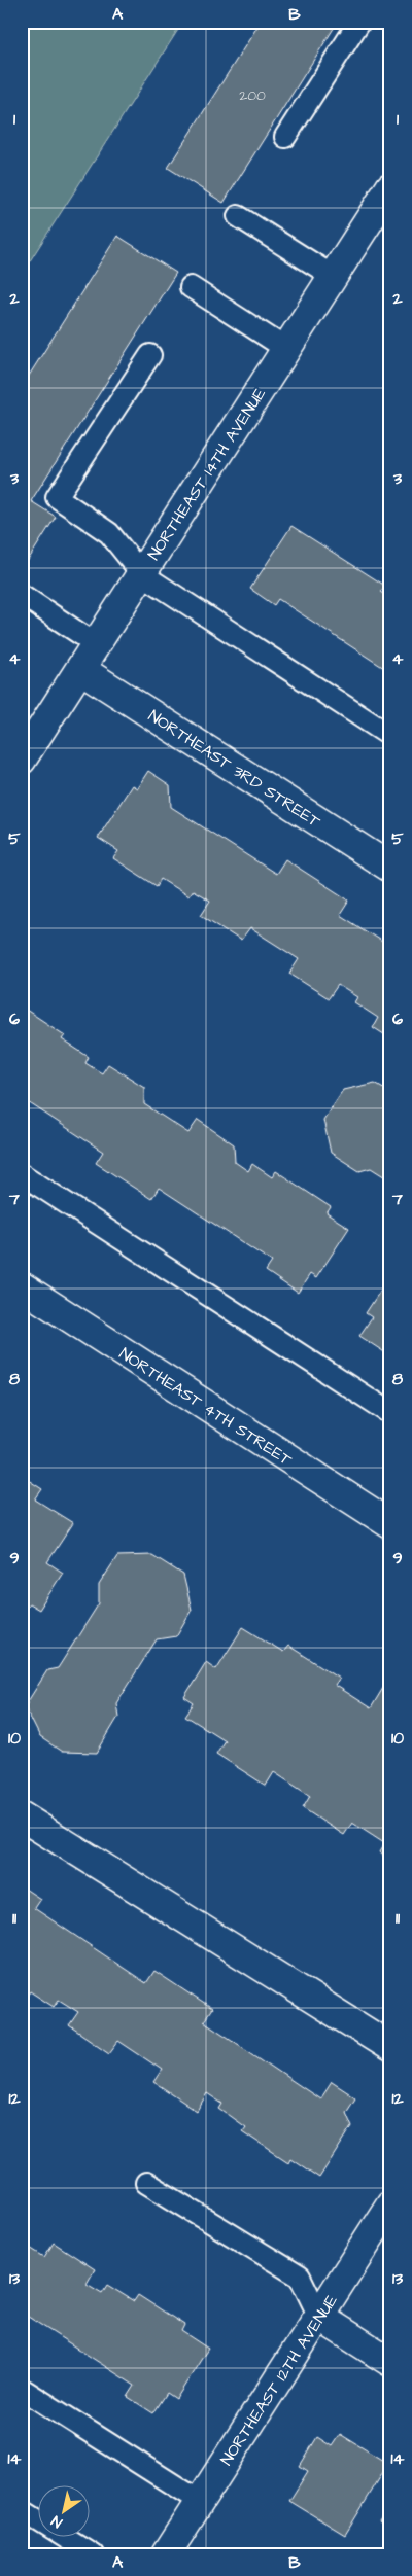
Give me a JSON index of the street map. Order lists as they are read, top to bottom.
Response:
{
  "streets": {
    "street": [
      "NORTHEAST 14TH AVENUE",
      "NORTHEAST 3RD STREET",
      "NORTHEAST 4TH STREET",
      "NORTHEAST 12TH AVENUE"
    ]
  },
  "crossings": [
    ["NORTHEAST 14TH AVENUE", "NORTHEAST 3RD STREET"]
  ],
  "house_numbers": ["200"],
  "north": "bottom left",
  "grid": {
    "columns": ["A", "B"],
    "rows": [
      "1",
      "2",
      "3",
      "4",
      "5",
      "6",
      "7",
      "8",
      "9",
      "10",
      "11",
      "12",
      "13",
      "14"
    ]
  }
}
